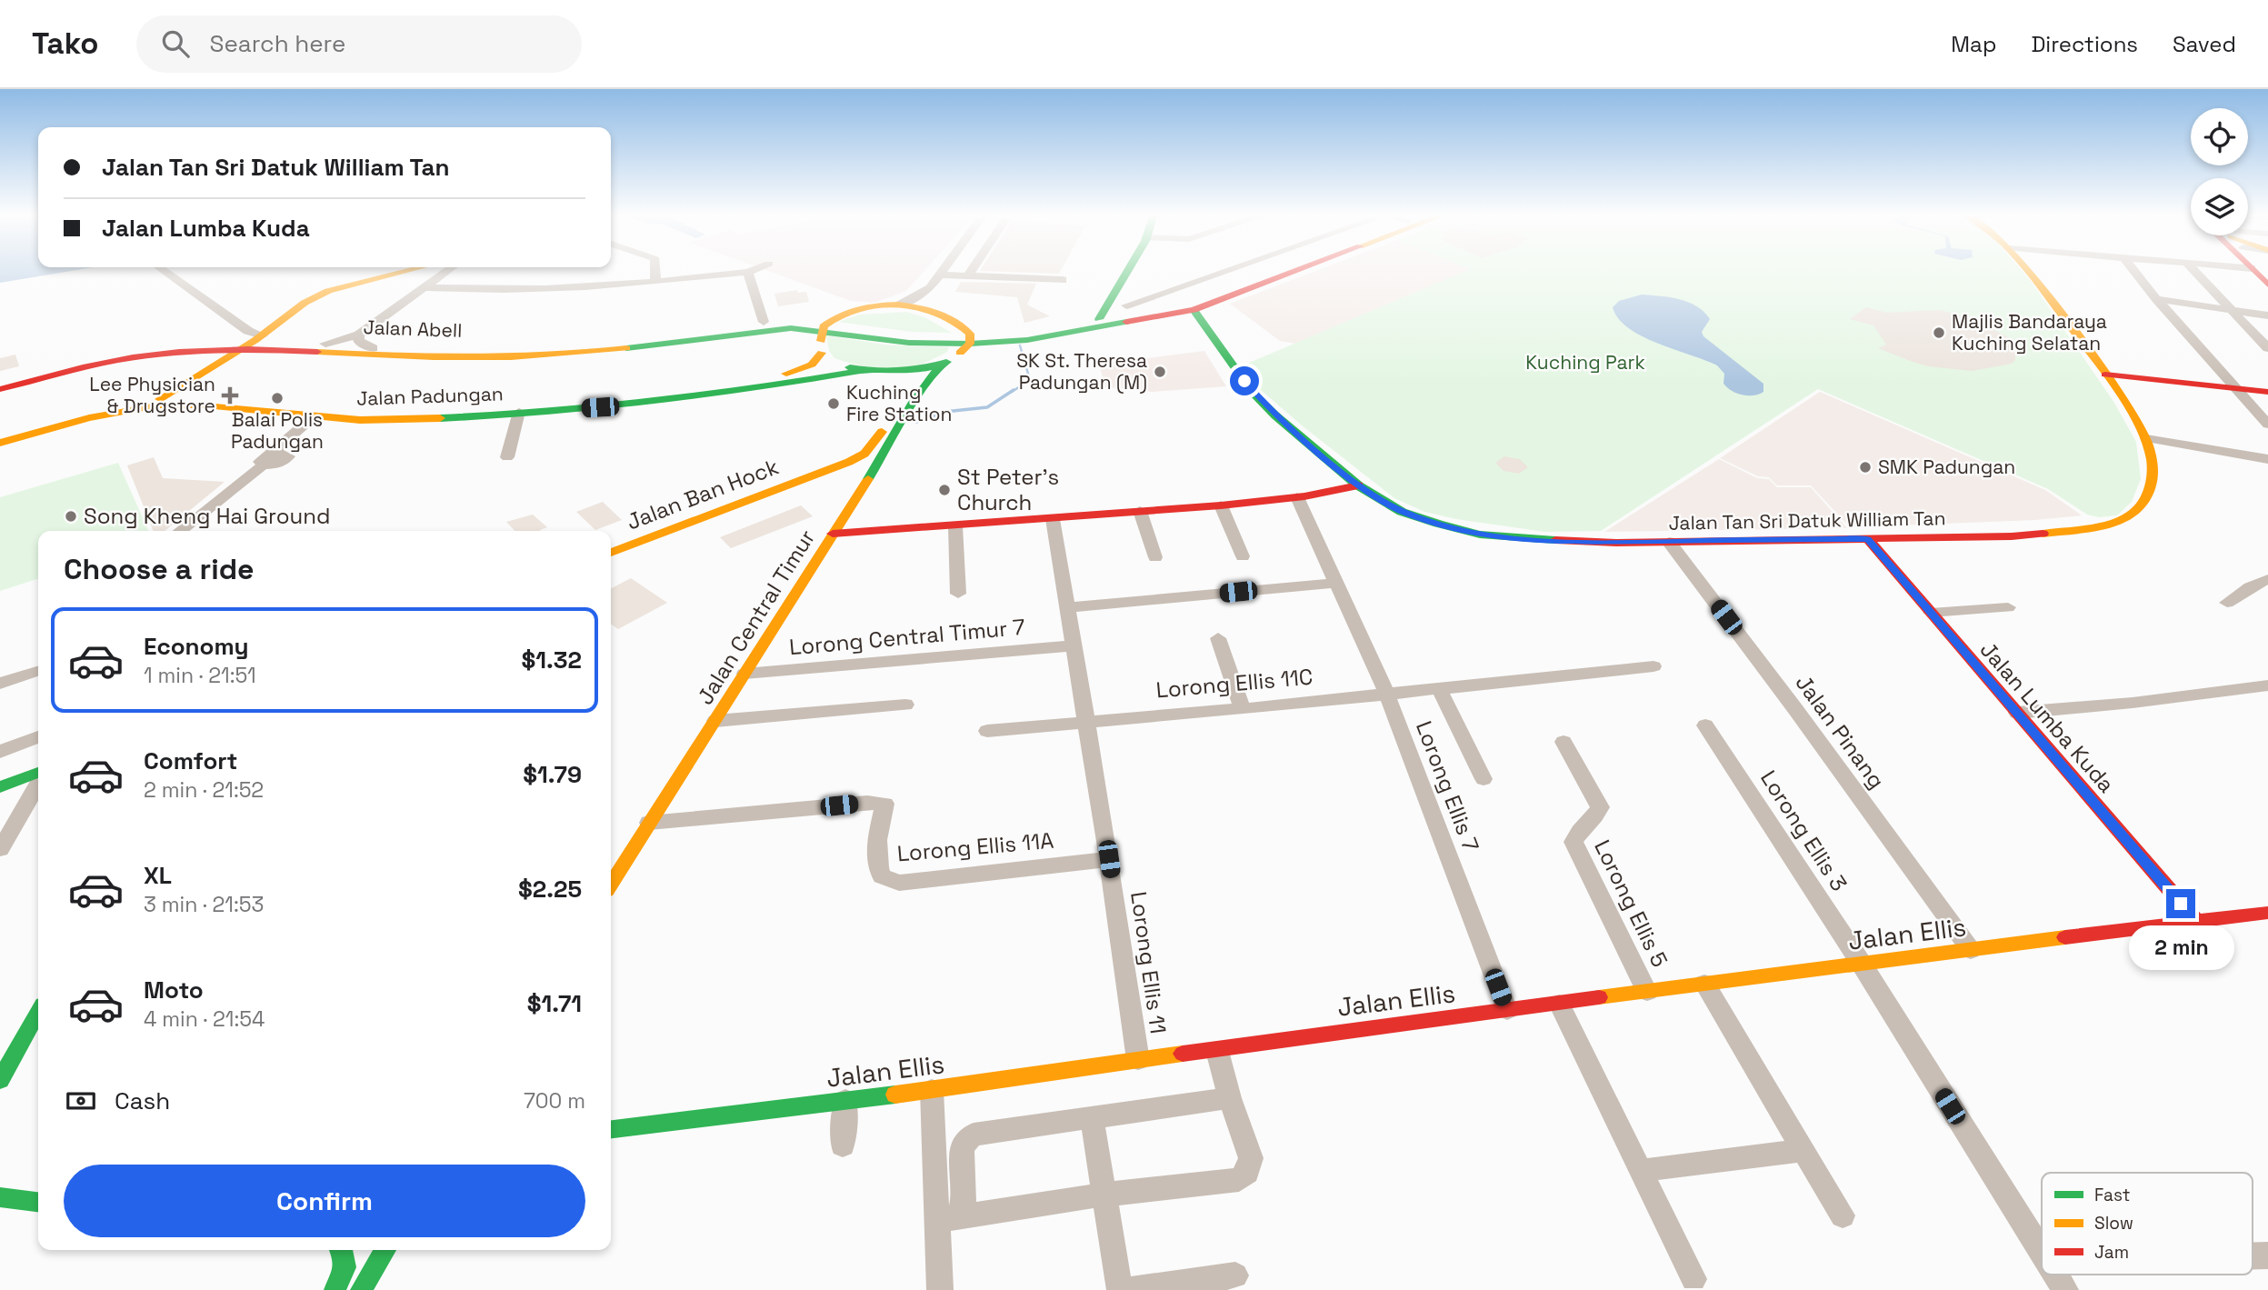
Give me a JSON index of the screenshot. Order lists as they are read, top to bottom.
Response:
{
  "streets": {
    "main road": [
      "Jalan Abell",
      "Jalan Padungan",
      "Jalan Ban Hock",
      "Jalan Tan Sri Datuk William Tan",
      "Jalan Central Timur",
      "Jalan Lumba Kuda",
      "Jalan Ellis"
    ],
    "street": [
      "Lorong Central Timur 7",
      "Lorong Ellis 11C",
      "Jalan Pinang",
      "Lorong Ellis 7",
      "Lorong Ellis 3",
      "Lorong Ellis 11A",
      "Lorong Ellis 5",
      "Lorong Ellis 11"
    ]
  },
  "crossings": [
    ["Jalan Tan Sri Datuk William Tan", "Jalan Lumba Kuda"],
    ["Jalan Tan Sri Datuk William Tan", "Jalan Pinang"],
    ["Jalan Central Timur", "Lorong Central Timur 7"],
    ["Jalan Central Timur", "Lorong Ellis 11A"],
    ["Lorong Central Timur 7", "Lorong Ellis 11"],
    ["Lorong Ellis 11C", "Lorong Ellis 7"],
    ["Lorong Ellis 11C", "Lorong Ellis 11"],
    ["Jalan Lumba Kuda", "Jalan Ellis"],
    ["Jalan Pinang", "Jalan Ellis"],
    ["Lorong Ellis 7", "Jalan Ellis"],
    ["Lorong Ellis 3", "Jalan Ellis"],
    ["Lorong Ellis 11A", "Lorong Ellis 11"],
    ["Lorong Ellis 5", "Jalan Ellis"],
    ["Jalan Ellis", "Lorong Ellis 11"]
  ],
  "parks": ["Kuching Park"],
  "places": {
    "other": [
      "Majlis Bandaraya Kuching Selatan",
      "SK St. Theresa Padungan (M)",
      "Balai Polis Padungan",
      "Kuching Fire Station",
      "SMK Padungan",
      "St Peter’s Church",
      "Song Kheng Hai Ground"
    ],
    "health": ["Lee Physician & Drugstore"]
  },
  "legend": ["Fast", "Slow", "Jam"],
  "page": {
    "header": "Tako",
    "search": "Search here",
    "nav": ["Map", "Directions", "Saved"],
    "banner": ["Jalan Tan Sri Datuk William Tan", "Jalan Lumba Kuda"],
    "heading": "Choose a ride",
    "list": [
      {
        "name": "Economy",
        "note": "1 min · 21:51",
        "value": "$1.32"
      },
      {
        "name": "Comfort",
        "note": "2 min · 21:52",
        "value": "$1.79"
      },
      {
        "name": "XL",
        "note": "3 min · 21:53",
        "value": "$2.25"
      },
      {
        "name": "Moto",
        "note": "4 min · 21:54",
        "value": "$1.71"
      }
    ],
    "bubble": "2 min",
    "pay": ["Cash", "700 m"],
    "buttons": "Confirm"
  }
}
